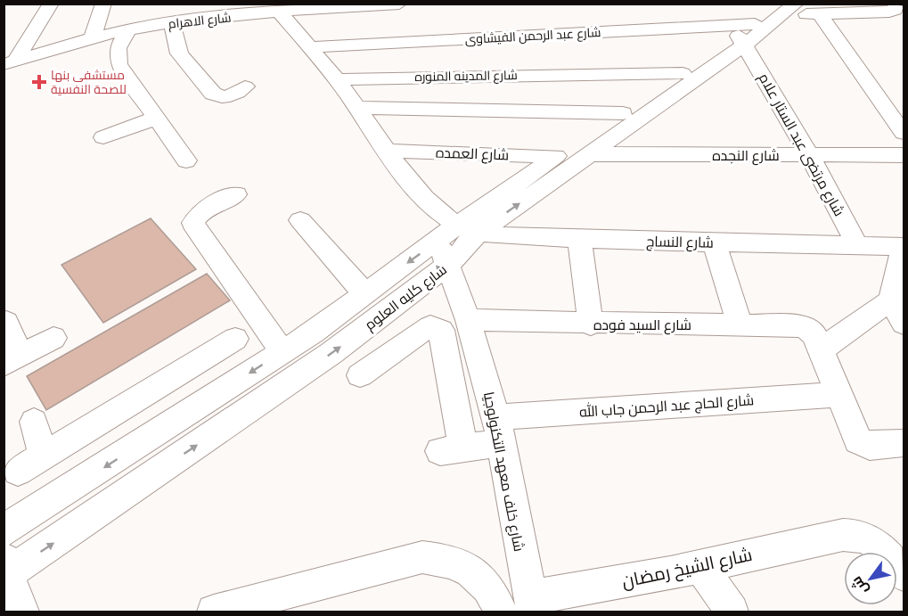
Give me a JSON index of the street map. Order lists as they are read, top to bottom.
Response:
{
  "streets": {
    "street": [
      "شارع الاهرام",
      "شارع عبد الرحمن الفيشاوى",
      "شارع المدينه المنوره",
      "شارع مرتضى عبد الستار علام",
      "شارع العمده",
      "شارع النجده",
      "شارع النساج",
      "شارع كليه العلوم",
      "شارع السيد فوده",
      "شارع الحاج عبد الرحمن جاب الله",
      "شارع خلف معهد التكنولوجيا",
      "شارع الشيخ رمضان"
    ]
  },
  "crossings": [
    ["شارع عبد الرحمن الفيشاوى", "شارع مرتضى عبد الستار علام"],
    ["شارع عبد الرحمن الفيشاوى", "شارع كليه العلوم"],
    ["شارع المدينه المنوره", "شارع كليه العلوم"],
    ["شارع مرتضى عبد الستار علام", "شارع النجده"],
    ["شارع مرتضى عبد الستار علام", "شارع النساج"],
    ["شارع مرتضى عبد الستار علام", "شارع كليه العلوم"],
    ["شارع العمده", "شارع كليه العلوم"],
    ["شارع النجده", "شارع كليه العلوم"],
    ["شارع النساج", "شارع كليه العلوم"],
    ["شارع النساج", "شارع خلف معهد التكنولوجيا"],
    ["شارع كليه العلوم", "شارع خلف معهد التكنولوجيا"],
    ["شارع السيد فوده", "شارع خلف معهد التكنولوجيا"],
    ["شارع الحاج عبد الرحمن جاب الله", "شارع خلف معهد التكنولوجيا"],
    ["شارع خلف معهد التكنولوجيا", "شارع الشيخ رمضان"]
  ],
  "places": {
    "health": ["مستشفى بنها للصحة النفسية"]
  },
  "north": "bottom left"
}
